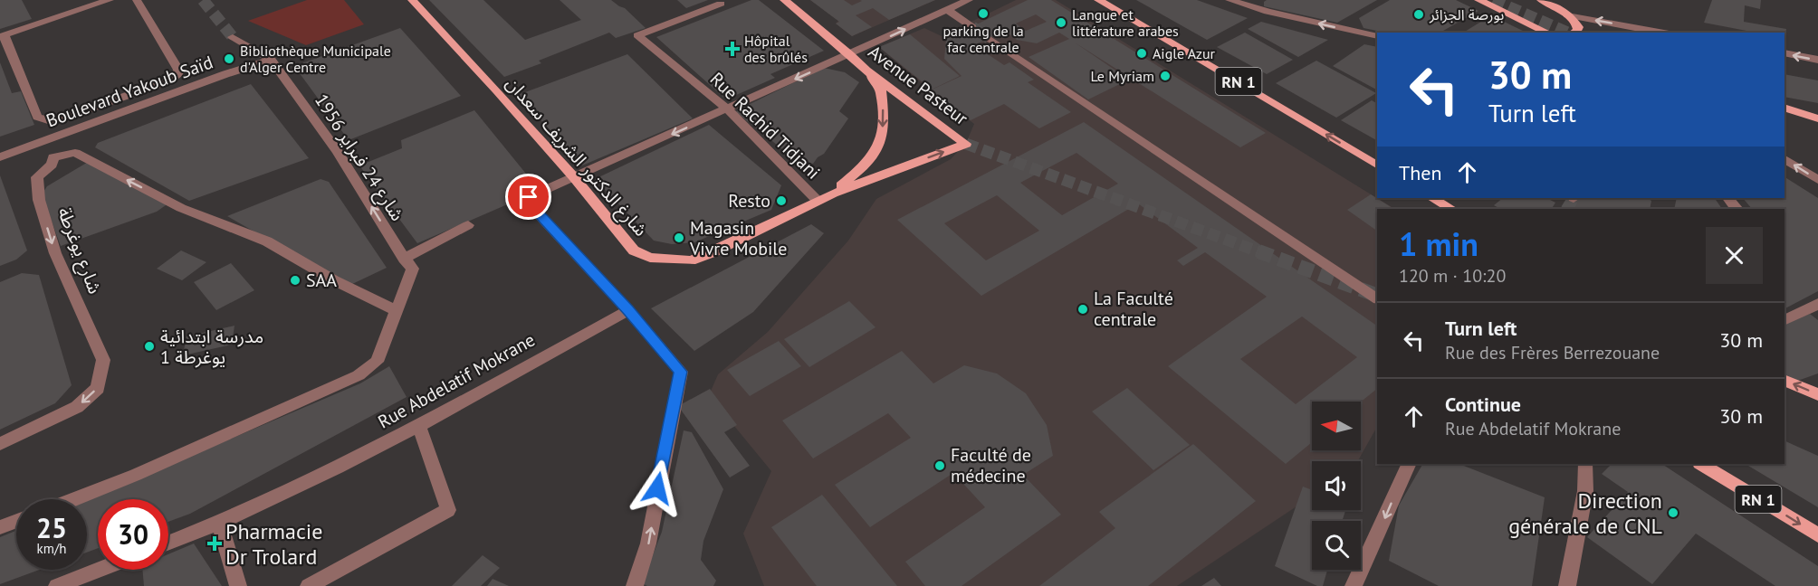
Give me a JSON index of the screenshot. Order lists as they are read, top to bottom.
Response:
{
  "streets": {
    "main road": ["RN 1", "Avenue Pasteur", "شارغ الدكتور الشريف سعدان"],
    "street": [
      "Boulevard Yakoub Saïd",
      "Rue Rachid Tidjani",
      "شارع 24 فبراير 1956",
      "شارع يوغرطة",
      "Rue Abdelatif Mokrane"
    ]
  },
  "crossings": [
    ["Avenue Pasteur", "شارغ الدكتور الشريف سعدان"],
    ["Boulevard Yakoub Saïd", "شارع 24 فبراير 1956"],
    ["Rue Rachid Tidjani", "شارغ الدكتور الشريف سعدان"]
  ],
  "one_way": ["شارع 24 فبراير 1956"],
  "places": {
    "other": [
      "parking de la fac centrale",
      "بورصة الجزائر",
      "Langue et littérature arabes",
      "Aigle Azur",
      "Bibliothèque Municipale d'Alger Centre",
      "Le Myriam",
      "Resto",
      "Magasin Vivre Mobile",
      "SAA",
      "La Faculté centrale",
      "مدرسة ابتدائية يوغرطة 1",
      "Faculté de médecine",
      "Direction générale de CNL"
    ],
    "health": ["Hôpital des brûlés", "Pharmacie Dr Trolard"]
  },
  "north": "left",
  "page": {
    "turn": ["30 m", "Turn left"],
    "then": "Then",
    "heading": ["1 min", "120 m · 10:20"],
    "list": [
      {
        "name": "Turn left",
        "note": "Rue des Frères Berrezouane",
        "value": "30 m"
      },
      {
        "name": "Continue",
        "note": "Rue Abdelatif Mokrane",
        "value": "30 m"
      }
    ],
    "speed": "25 km/h",
    "limit": "30"
  }
}
